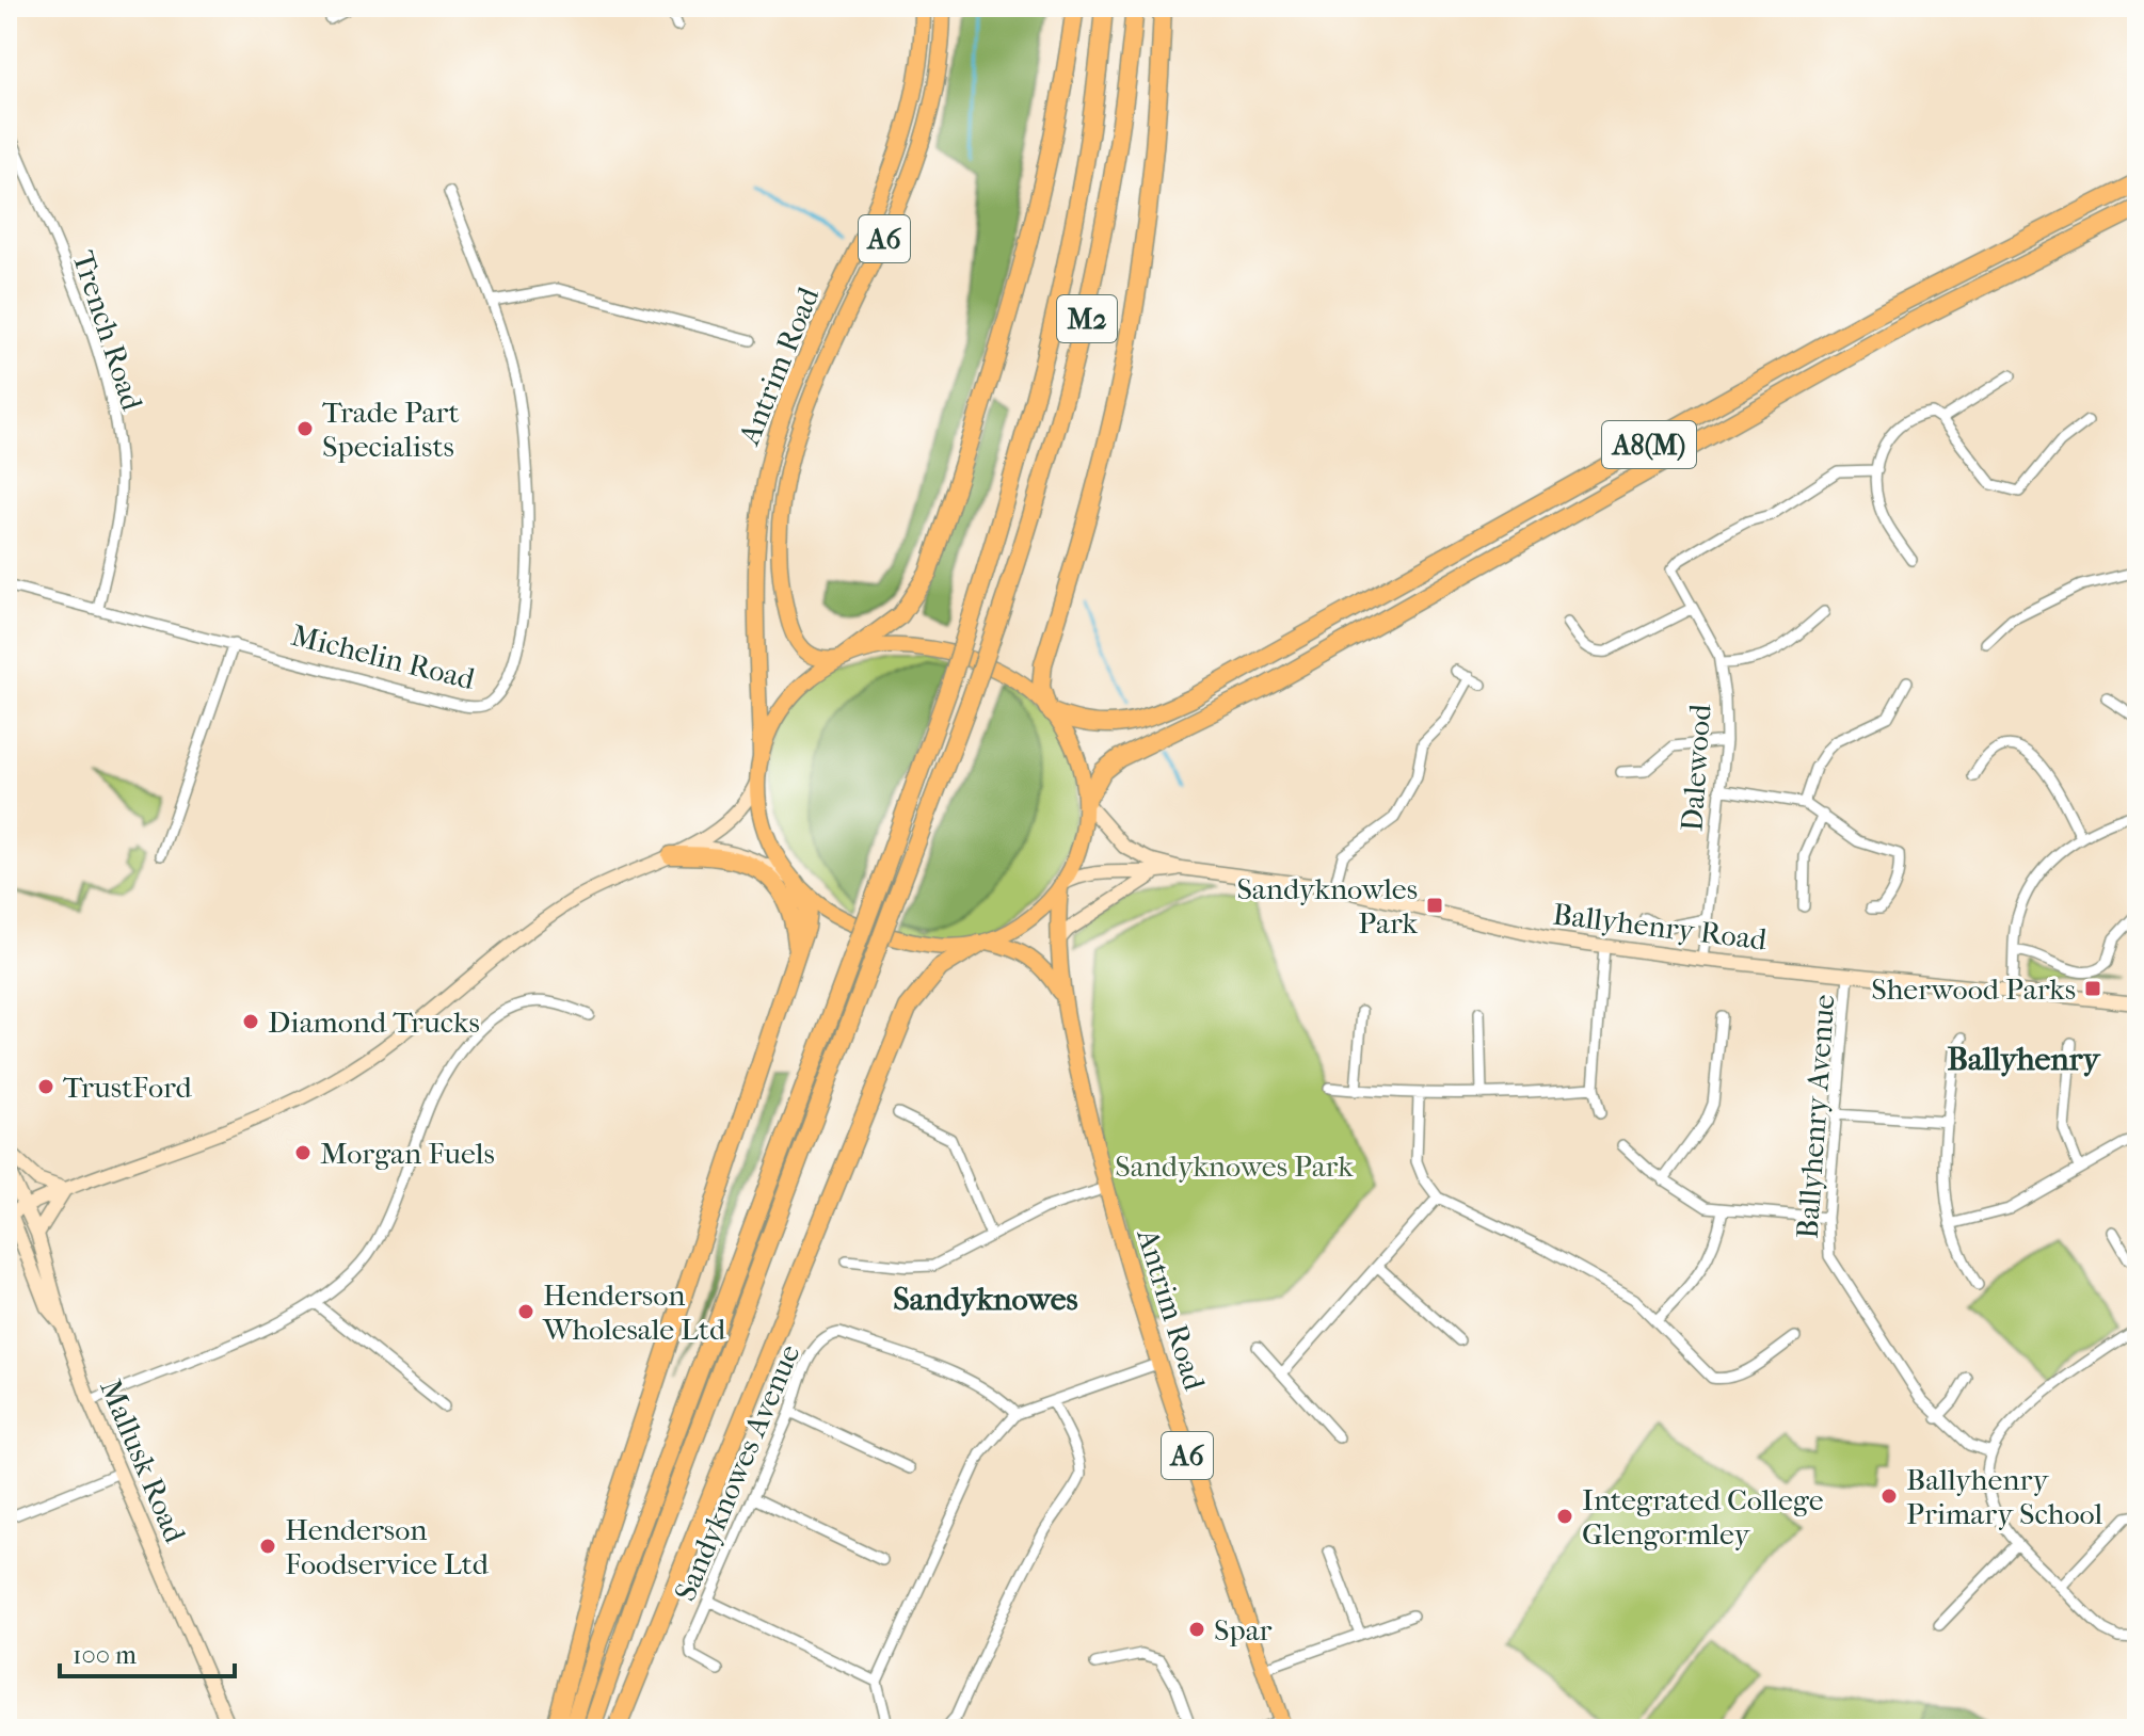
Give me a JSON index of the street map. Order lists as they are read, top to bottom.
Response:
{
  "streets": {
    "highway": ["M2", "A8(M)"],
    "main road": [
      "A6",
      "Antrim Road",
      "Ballyhenry Road",
      "Mallusk Road"
    ],
    "street": [
      "Trench Road",
      "Michelin Road",
      "Dalewood",
      "Ballyhenry Avenue",
      "Sandyknowes Avenue"
    ]
  },
  "crossings": [
    ["A6", "Antrim Road"],
    ["A6", "A8(M)"],
    ["A6", "Ballyhenry Road"],
    ["Trench Road", "Michelin Road"],
    ["Antrim Road", "Ballyhenry Road"],
    ["A8(M)", "Ballyhenry Road"],
    ["Dalewood", "Ballyhenry Road"],
    ["Ballyhenry Road", "Ballyhenry Avenue"]
  ],
  "districts": ["Ballyhenry", "Sandyknowes"],
  "parks": ["Sandyknowes Park"],
  "places": {
    "other": [
      "Trade Part Specialists",
      "Diamond Trucks",
      "TrustFord",
      "Morgan Fuels",
      "Henderson Wholesale Ltd",
      "Ballyhenry Primary School",
      "Integrated College Glengormley",
      "Henderson Foodservice Ltd",
      "Spar"
    ],
    "transit": ["Sandyknowles Park", "Sherwood Parks"]
  },
  "scale_bar": "100 m"
}
